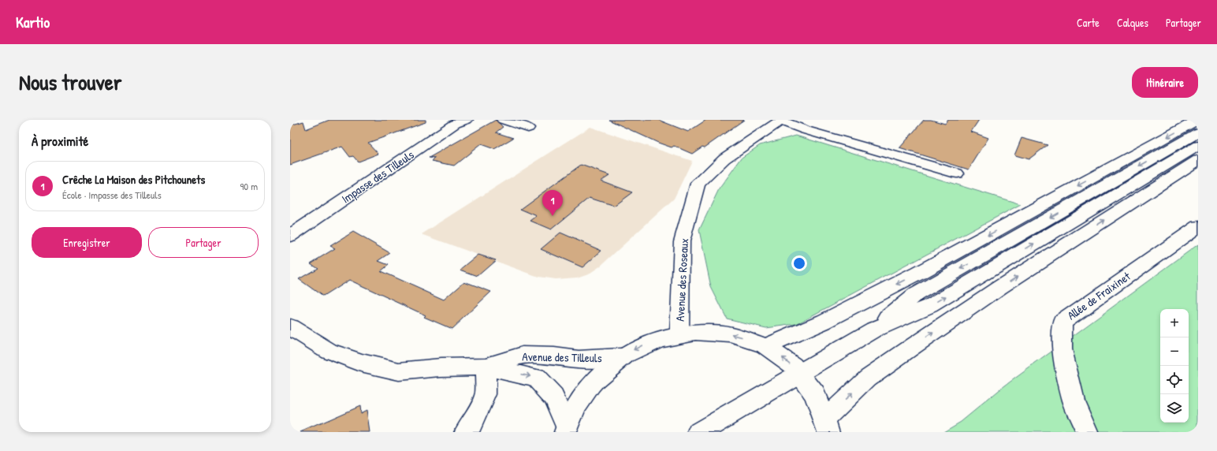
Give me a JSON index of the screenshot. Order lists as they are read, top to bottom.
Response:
{
  "streets": {
    "main road": [
      "Impasse des Tilleuls",
      "Avenue des Roseaux",
      "Allée de Fraixinet",
      "Avenue des Tilleuls"
    ]
  },
  "page": {
    "header": "Kartio",
    "nav": ["Carte", "Calques", "Partager"],
    "title": "Nous trouver",
    "buttons": [
      "Itinéraire",
      ["Enregistrer", "Partager"]
    ],
    "heading": "À proximité",
    "list": [
      {
        "mark": "1",
        "name": "Crêche La Maison des Pitchounets",
        "note": "École · Impasse des Tilleuls",
        "value": "90 m"
      }
    ],
    "pins": "1",
    "map_buttons": ["+", "−"]
  }
}
